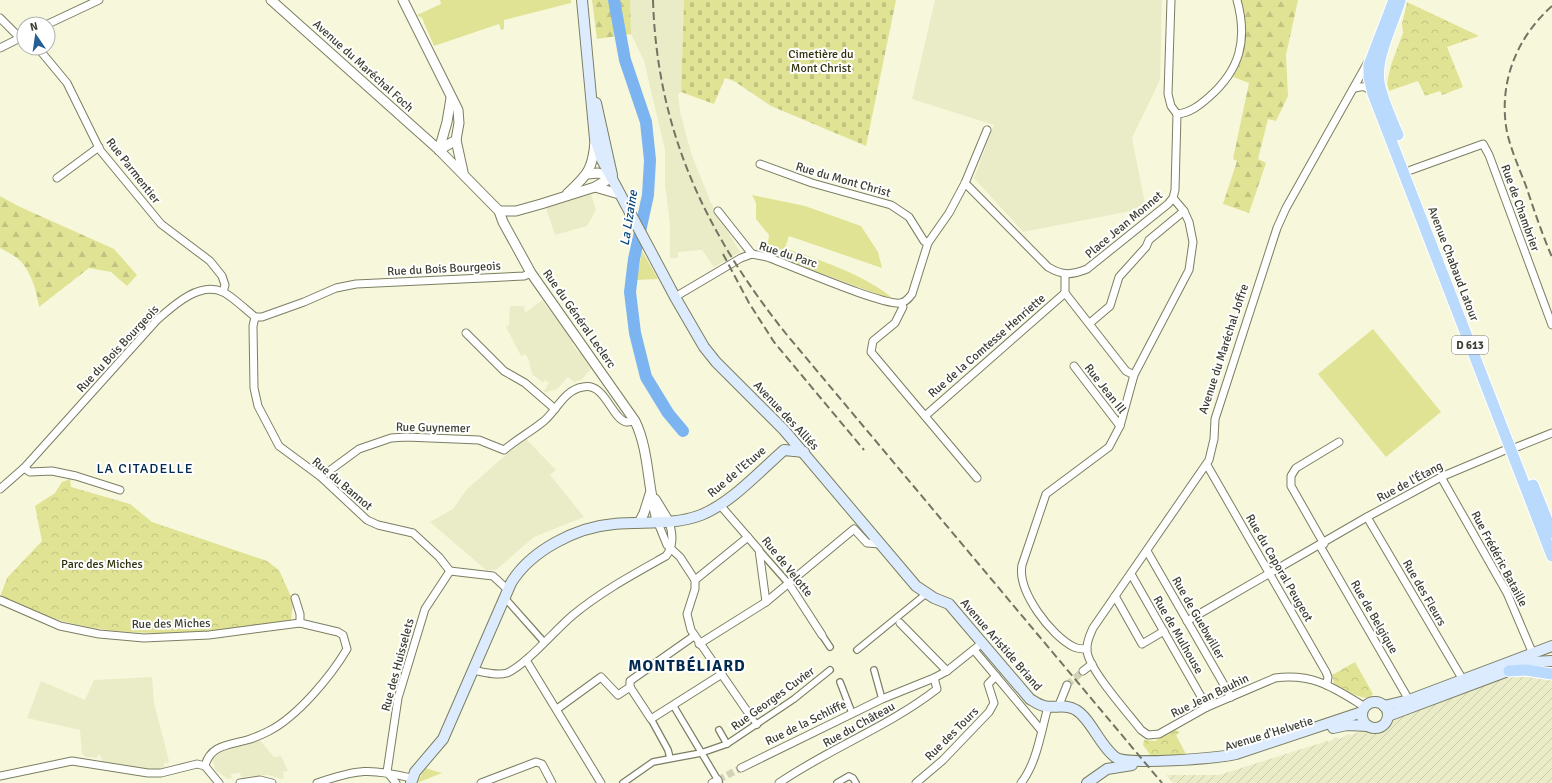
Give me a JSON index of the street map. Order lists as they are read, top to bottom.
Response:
{
  "streets": {
    "main road": [
      "Avenue Chabaud Latour",
      "D 613",
      "Avenue des Alliés",
      "Rue de l'Etuve",
      "Avenue Aristide Briand",
      "Avenue d'Helvetie"
    ],
    "street": [
      "Avenue du Maréchal Foch",
      "Rue Parmentier",
      "Rue du Mont Christ",
      "Rue de Chambrier",
      "Place Jean Monnet",
      "Rue du Parc",
      "Rue du Bois Bourgeois",
      "Rue du Général Leclerc",
      "Rue de la Comtesse Henriette",
      "Avenue du Maréchal Joffre",
      "Rue Jean Ill",
      "Rue Guynemer",
      "Rue de l'Étang",
      "Rue du Bannot",
      "Rue Frédéric Bataille",
      "Rue de Velotte",
      "Rue du Caporal Peugeot",
      "Rue des Fleurs",
      "Rue de Belgique",
      "Rue de Guebwiller",
      "Rue des Miches",
      "Rue de Mulhouse",
      "Rue des Huisselets",
      "Rue Jean Bauhin",
      "Rue Georges Cuvier",
      "Rue de la Schliffe",
      "Rue du Château",
      "Rue des Tours"
    ]
  },
  "crossings": [
    ["Avenue du Maréchal Foch", "Rue du Général Leclerc"],
    ["Rue Parmentier", "Rue du Bois Bourgeois"],
    ["Rue de Chambrier", "Avenue Chabaud Latour"],
    ["Rue du Parc", "Avenue des Alliés"],
    ["Avenue Chabaud Latour", "D 613"],
    ["Avenue Chabaud Latour", "Avenue du Maréchal Joffre"],
    ["Avenue Chabaud Latour", "Rue de l'Étang"],
    ["Rue du Bois Bourgeois", "Rue du Général Leclerc"],
    ["Rue du Bois Bourgeois", "Rue du Bannot"],
    ["Rue du Général Leclerc", "Rue Guynemer"],
    ["Rue du Général Leclerc", "Rue de l'Etuve"],
    ["D 613", "Avenue du Maréchal Joffre"],
    ["Avenue du Maréchal Joffre", "Rue du Caporal Peugeot"],
    ["Avenue du Maréchal Joffre", "Rue de Guebwiller"],
    ["Avenue du Maréchal Joffre", "Rue de Mulhouse"],
    ["Avenue des Alliés", "Rue de l'Etuve"],
    ["Avenue des Alliés", "Avenue Aristide Briand"],
    ["Rue Guynemer", "Rue du Bannot"],
    ["Rue de l'Etuve", "Rue de Velotte"],
    ["Rue de l'Étang", "Rue Frédéric Bataille"],
    ["Rue de l'Étang", "Rue du Caporal Peugeot"],
    ["Rue de l'Étang", "Rue des Fleurs"],
    ["Rue de l'Étang", "Rue de Belgique"],
    ["Rue de l'Étang", "Rue de Guebwiller"],
    ["Rue du Bannot", "Rue des Huisselets"],
    ["Rue du Caporal Peugeot", "Rue Jean Bauhin"],
    ["Rue de Guebwiller", "Rue Jean Bauhin"],
    ["Rue de Mulhouse", "Rue Jean Bauhin"],
    ["Avenue Aristide Briand", "Rue de la Schliffe"],
    ["Rue Jean Bauhin", "Avenue d'Helvetie"],
    ["Rue de la Schliffe", "Rue du Château"]
  ],
  "districts": ["LA CITADELLE", "MONTBÉLIARD"],
  "water": ["La Lizaine"],
  "parks": ["Cimetière du Mont Christ", "Parc des Miches"],
  "north": "top"
}
